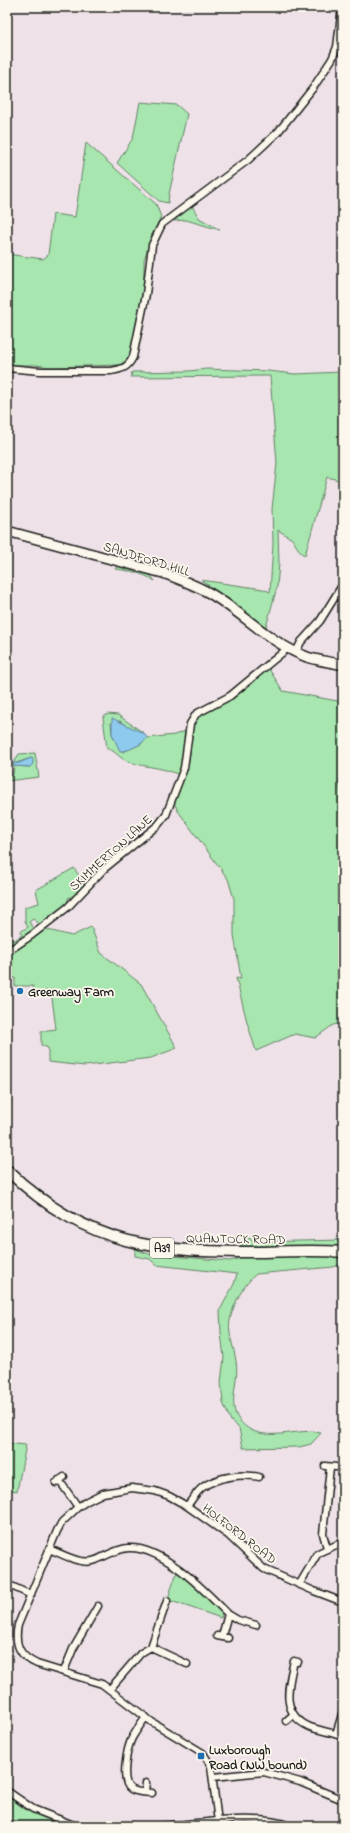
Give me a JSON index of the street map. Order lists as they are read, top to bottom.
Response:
{
  "streets": {
    "main road": ["SANDFORD HILL", "QUANTOCK ROAD", "A39"],
    "street": ["SKIMMERTON LANE", "HOLFORD ROAD"]
  },
  "crossings": [
    ["SANDFORD HILL", "SKIMMERTON LANE"]
  ],
  "places": {
    "other": ["Greenway Farm"],
    "transit": ["Luxborough Road (NW bound)"]
  }
}
